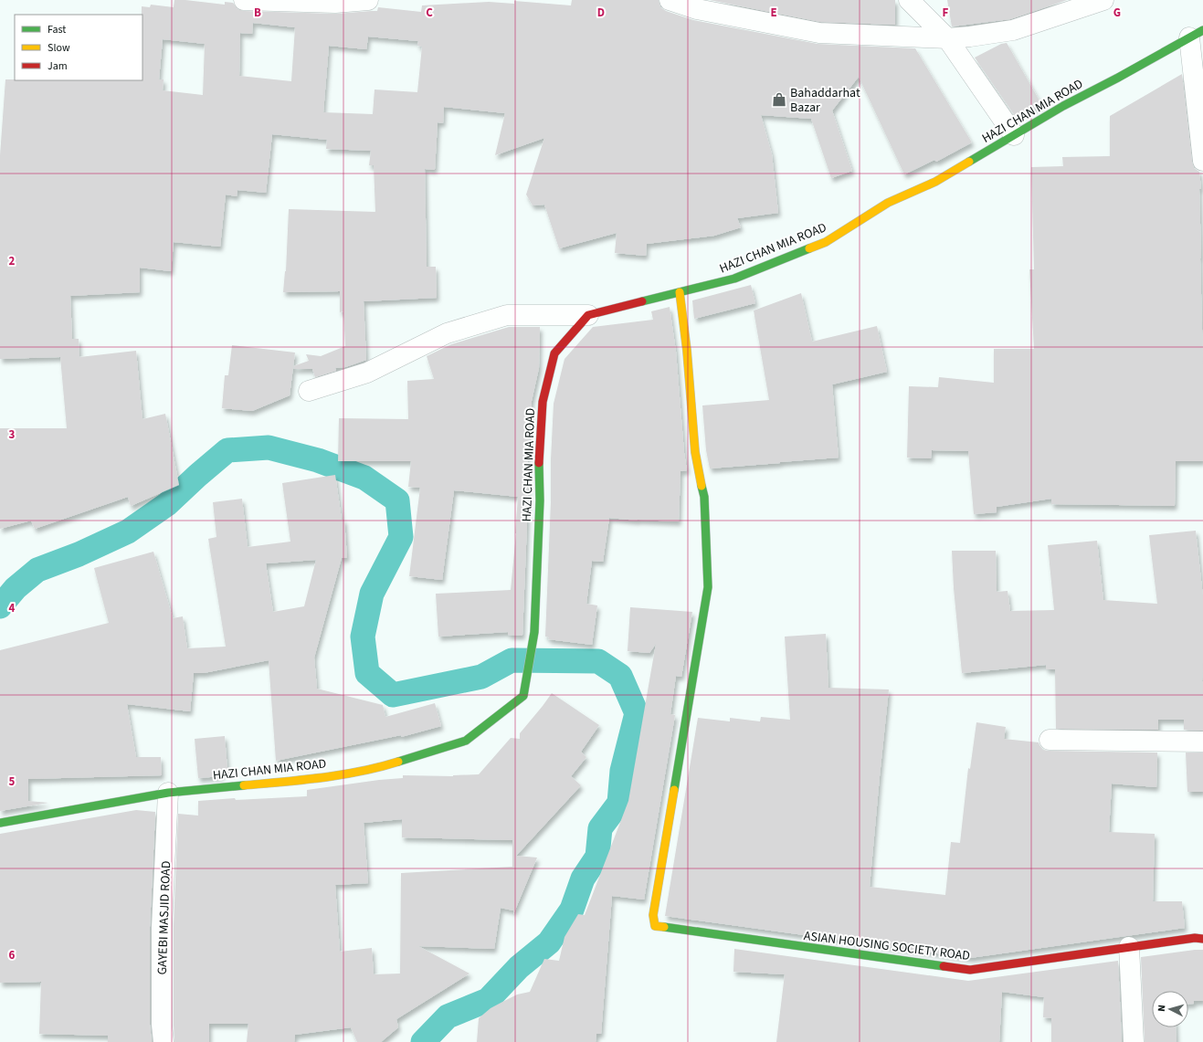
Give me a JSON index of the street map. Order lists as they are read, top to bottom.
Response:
{
  "streets": {
    "street": ["HAZI CHAN MIA ROAD", "GAYEBI MASJID ROAD", "ASIAN HOUSING SOCIETY ROAD"]
  },
  "crossings": [
    ["HAZI CHAN MIA ROAD", "GAYEBI MASJID ROAD"],
    ["HAZI CHAN MIA ROAD", "ASIAN HOUSING SOCIETY ROAD"]
  ],
  "places": {
    "shop": ["Bahaddarhat Bazar"]
  },
  "legend": ["Fast", "Slow", "Jam"],
  "north": "left",
  "grid": {
    "columns": [
      "B",
      "C",
      "D",
      "E",
      "F",
      "G"
    ],
    "rows": [
      "2",
      "3",
      "4",
      "5",
      "6"
    ]
  }
}
